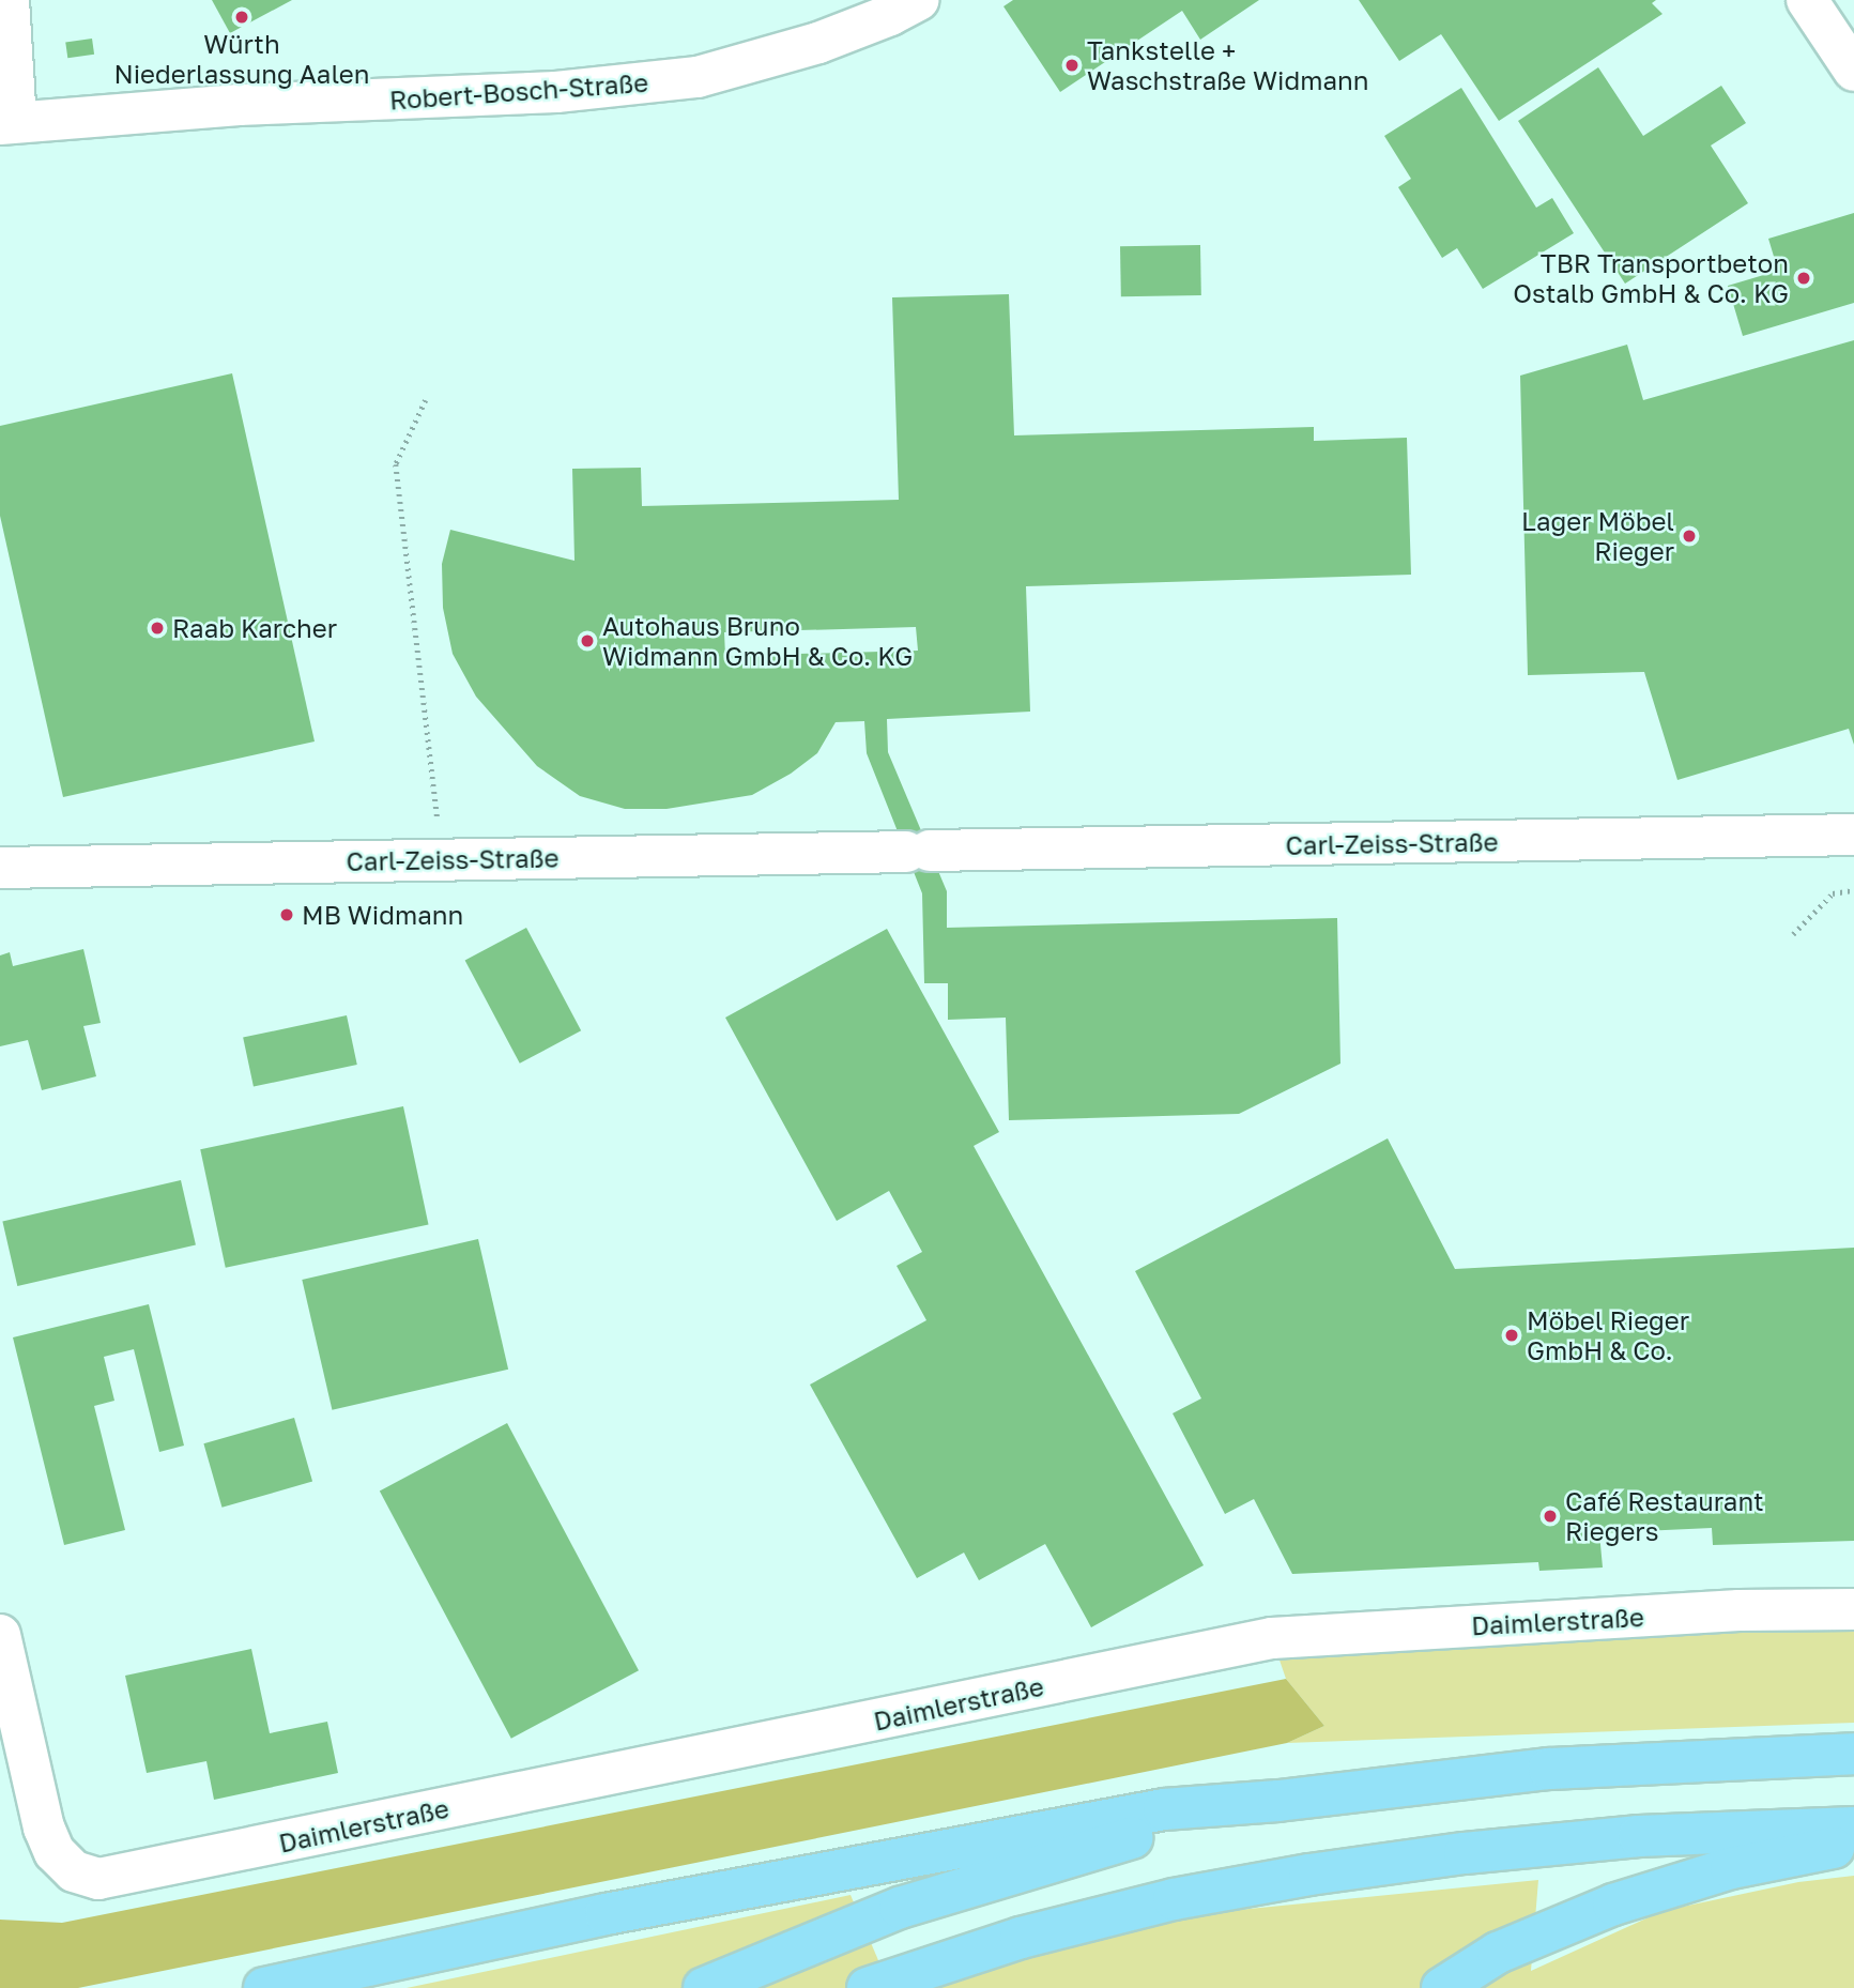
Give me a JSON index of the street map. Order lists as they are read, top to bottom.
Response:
{
  "streets": {
    "street": ["Robert-Bosch-Straße", "Carl-Zeiss-Straße", "Daimlerstraße"]
  },
  "places": [
    "Würth Niederlassung Aalen",
    "Tankstelle + Waschstraße Widmann",
    "TBR Transportbeton Ostalb GmbH & Co. KG",
    "Lager Möbel Rieger",
    "Raab Karcher",
    "Autohaus Bruno Widmann GmbH & Co. KG",
    "MB Widmann",
    "Möbel Rieger GmbH & Co.",
    "Café Restaurant Riegers"
  ]
}
